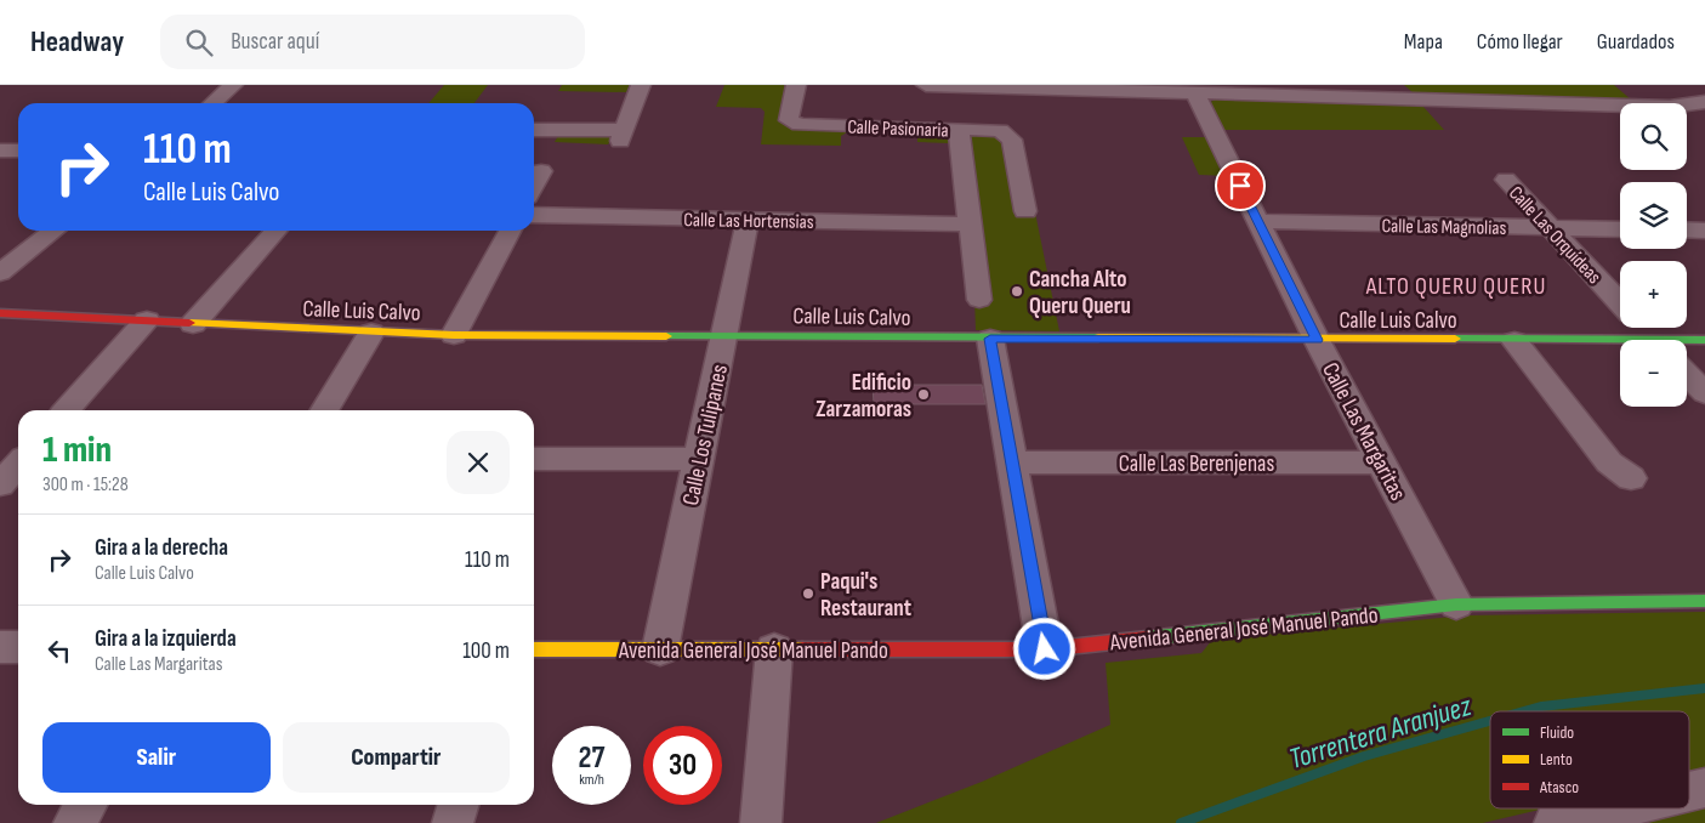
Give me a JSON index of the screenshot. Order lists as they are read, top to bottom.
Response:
{
  "streets": {
    "street": [
      "Calle Pasionaria",
      "Calle Las Hortensias",
      "Calle Las Magnolias",
      "Calle Las Orquídeas",
      "Calle Luis Calvo",
      "Calle Las Margaritas",
      "Calle Los Tulipanes",
      "Calle Las Berenjenas",
      "Avenida General José Manuel Pando"
    ]
  },
  "crossings": [
    ["Calle Las Hortensias", "Calle Los Tulipanes"],
    ["Calle Las Magnolias", "Calle Las Orquídeas"],
    ["Calle Las Magnolias", "Calle Las Margaritas"],
    ["Calle Luis Calvo", "Calle Las Margaritas"],
    ["Calle Luis Calvo", "Calle Los Tulipanes"],
    ["Calle Las Margaritas", "Calle Las Berenjenas"],
    ["Calle Las Margaritas", "Avenida General José Manuel Pando"],
    ["Calle Los Tulipanes", "Avenida General José Manuel Pando"]
  ],
  "districts": ["ALTO QUERU QUERU"],
  "water": ["Torrentera Aranjuez"],
  "places": ["Cancha Alto Queru Queru", "Edificio Zarzamoras", "Paqui's Restaurant"],
  "legend": ["Fluido", "Lento", "Atasco"],
  "page": {
    "header": "Headway",
    "search": "Buscar aquí",
    "nav": ["Mapa", "Cómo llegar", "Guardados"],
    "map_buttons": ["+", "−"],
    "turn": ["110 m", "Calle Luis Calvo"],
    "heading": ["1 min", "300 m · 15:28"],
    "list": [
      {
        "name": "Gira a la derecha",
        "note": "Calle Luis Calvo",
        "value": "110 m"
      },
      {
        "name": "Gira a la izquierda",
        "note": "Calle Las Margaritas",
        "value": "100 m"
      }
    ],
    "buttons": ["Salir", "Compartir"],
    "speed": "27 km/h",
    "limit": "30"
  }
}
